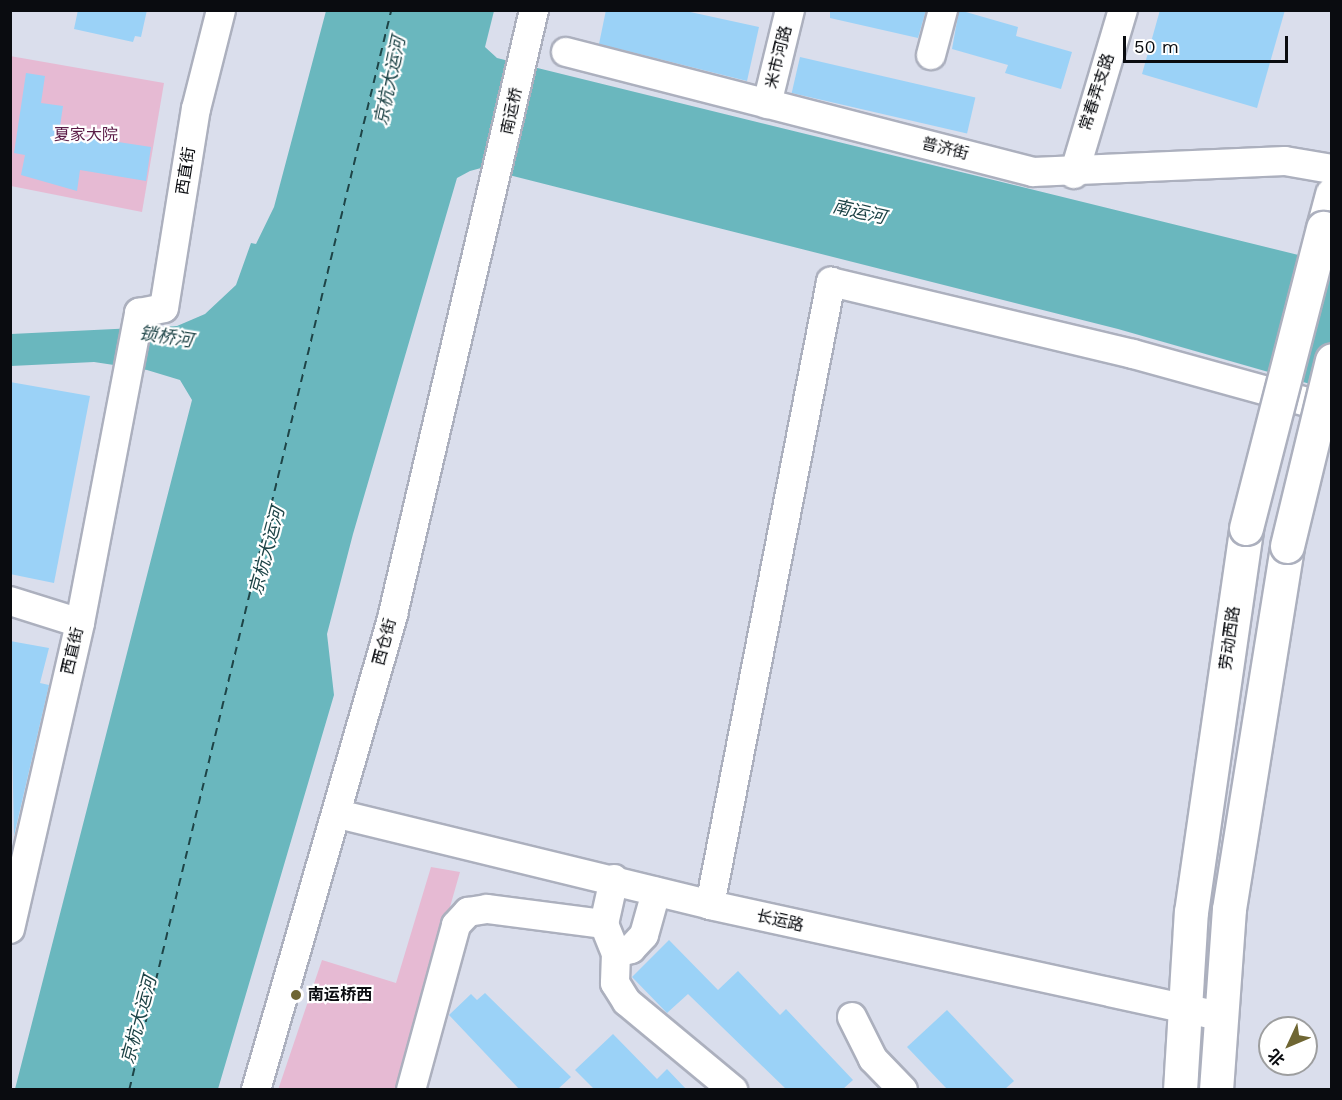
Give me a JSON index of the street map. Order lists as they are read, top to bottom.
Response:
{
  "streets": {
    "main road": ["劳动西路"],
    "street": [
      "米市河路",
      "常春弄支路",
      "南运桥",
      "普济街",
      "西直街",
      "西仓街",
      "长运路"
    ]
  },
  "crossings": [
    ["米市河路", "普济街"],
    ["常春弄支路", "普济街"],
    ["南运桥", "西仓街"],
    ["劳动西路", "长运路"],
    ["西仓街", "长运路"]
  ],
  "water": ["京杭大运河", "南运河", "锁桥河"],
  "parks": ["夏家大院"],
  "places": ["南运桥西"],
  "scale_bar": "50 m",
  "north": "bottom left"
}
